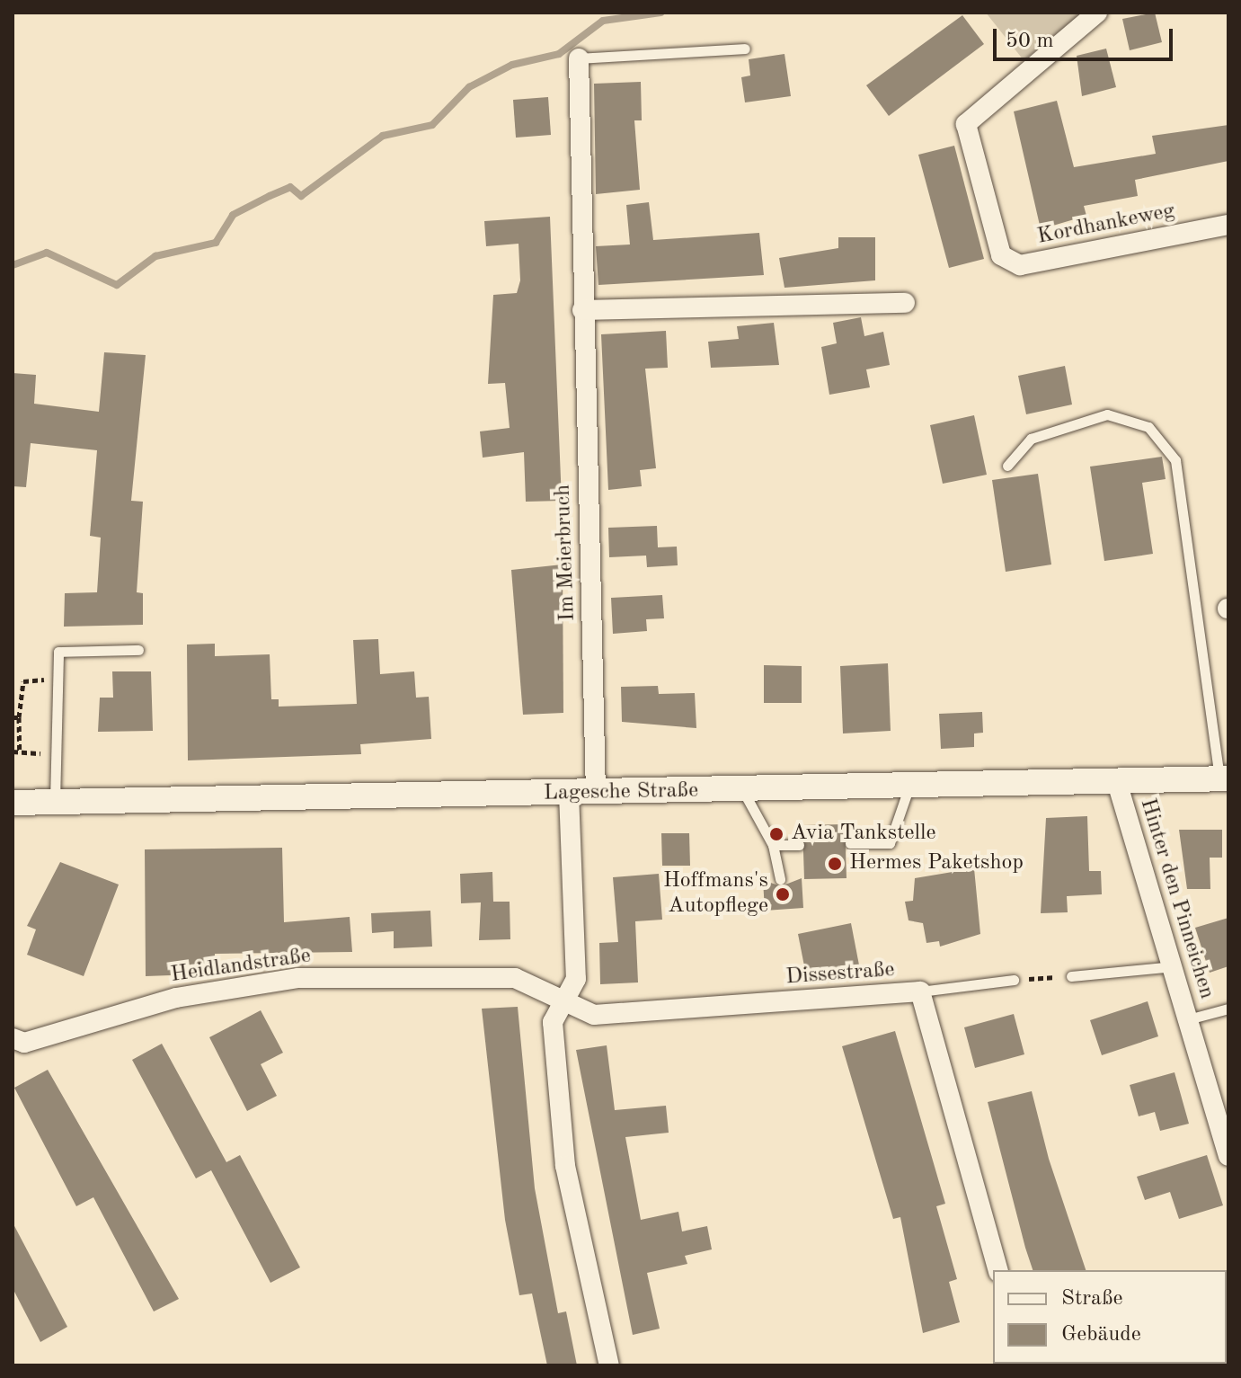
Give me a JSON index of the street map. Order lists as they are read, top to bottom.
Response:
{
  "streets": {
    "street": [
      "Kordhankeweg",
      "Im Meierbruch",
      "Lagesche Straße",
      "Hinter den Pinneichen",
      "Heidlandstraße",
      "Dissestraße"
    ]
  },
  "crossings": [
    ["Im Meierbruch", "Lagesche Straße"],
    ["Lagesche Straße", "Hinter den Pinneichen"],
    ["Heidlandstraße", "Dissestraße"]
  ],
  "places": ["Avia Tankstelle", "Hermes Paketshop", "Hoffmans's Autopflege"],
  "legend": ["Straße", "Gebäude"],
  "scale_bar": "50 m"
}
